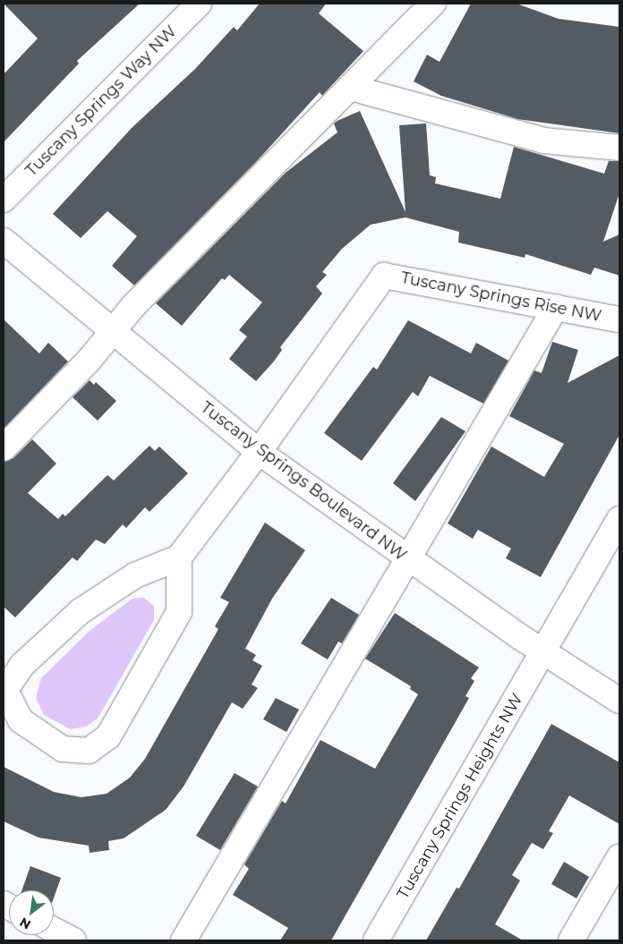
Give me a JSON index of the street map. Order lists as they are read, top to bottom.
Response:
{
  "streets": {
    "street": [
      "Tuscany Springs Way NW",
      "Tuscany Springs Rise NW",
      "Tuscany Springs Boulevard NW",
      "Tuscany Springs Heights NW"
    ]
  },
  "crossings": [
    ["Tuscany Springs Rise NW", "Tuscany Springs Boulevard NW"],
    ["Tuscany Springs Boulevard NW", "Tuscany Springs Heights NW"]
  ],
  "north": "bottom left"
}
